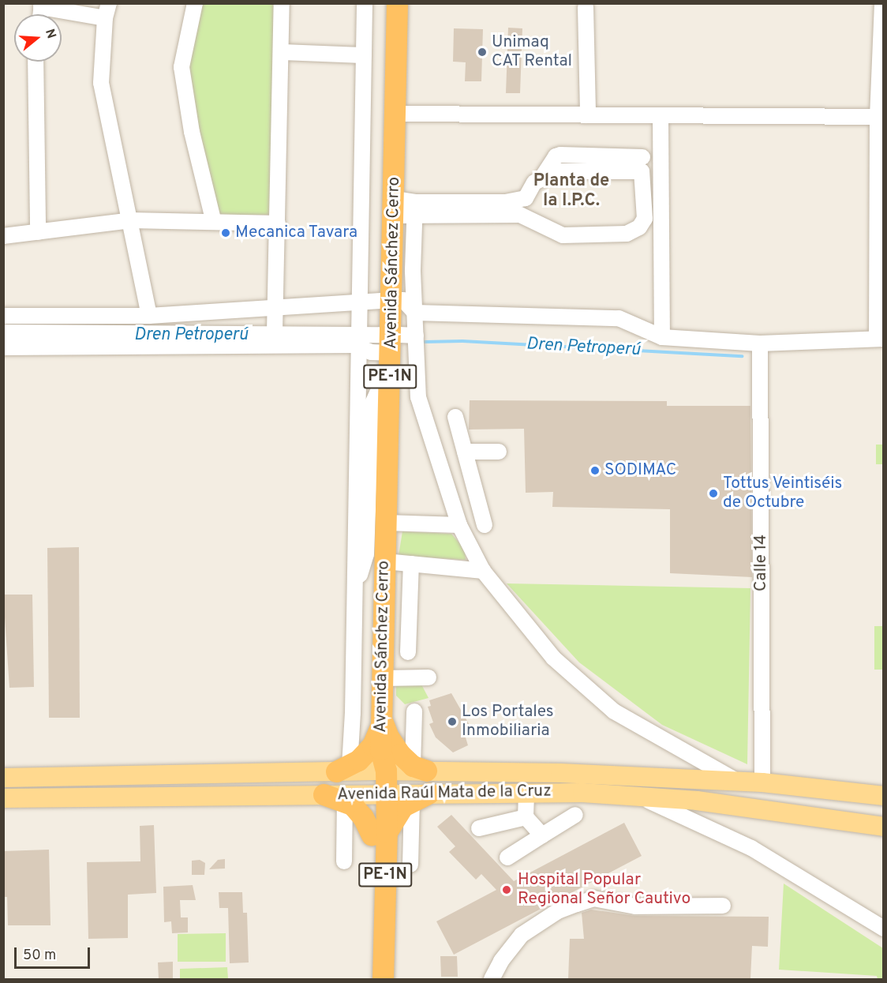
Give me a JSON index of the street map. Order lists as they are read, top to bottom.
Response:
{
  "streets": {
    "highway": ["Avenida Sánchez Cerro", "PE-1N"],
    "main road": ["Avenida Raúl Mata de la Cruz"],
    "street": ["Calle 14"]
  },
  "crossings": [
    ["Avenida Sánchez Cerro", "Avenida Raúl Mata de la Cruz"],
    ["Calle 14", "Avenida Raúl Mata de la Cruz"]
  ],
  "districts": ["Planta de la I.P.C."],
  "water": ["Dren Petroperú"],
  "places": [
    "Unimaq CAT Rental",
    "Mecanica Tavara",
    "SODIMAC",
    "Tottus Veintiséis de Octubre",
    "Los Portales Inmobiliaria",
    "Hospital Popular Regional Señor Cautivo"
  ],
  "scale_bar": "50 m",
  "north": "right"
}
